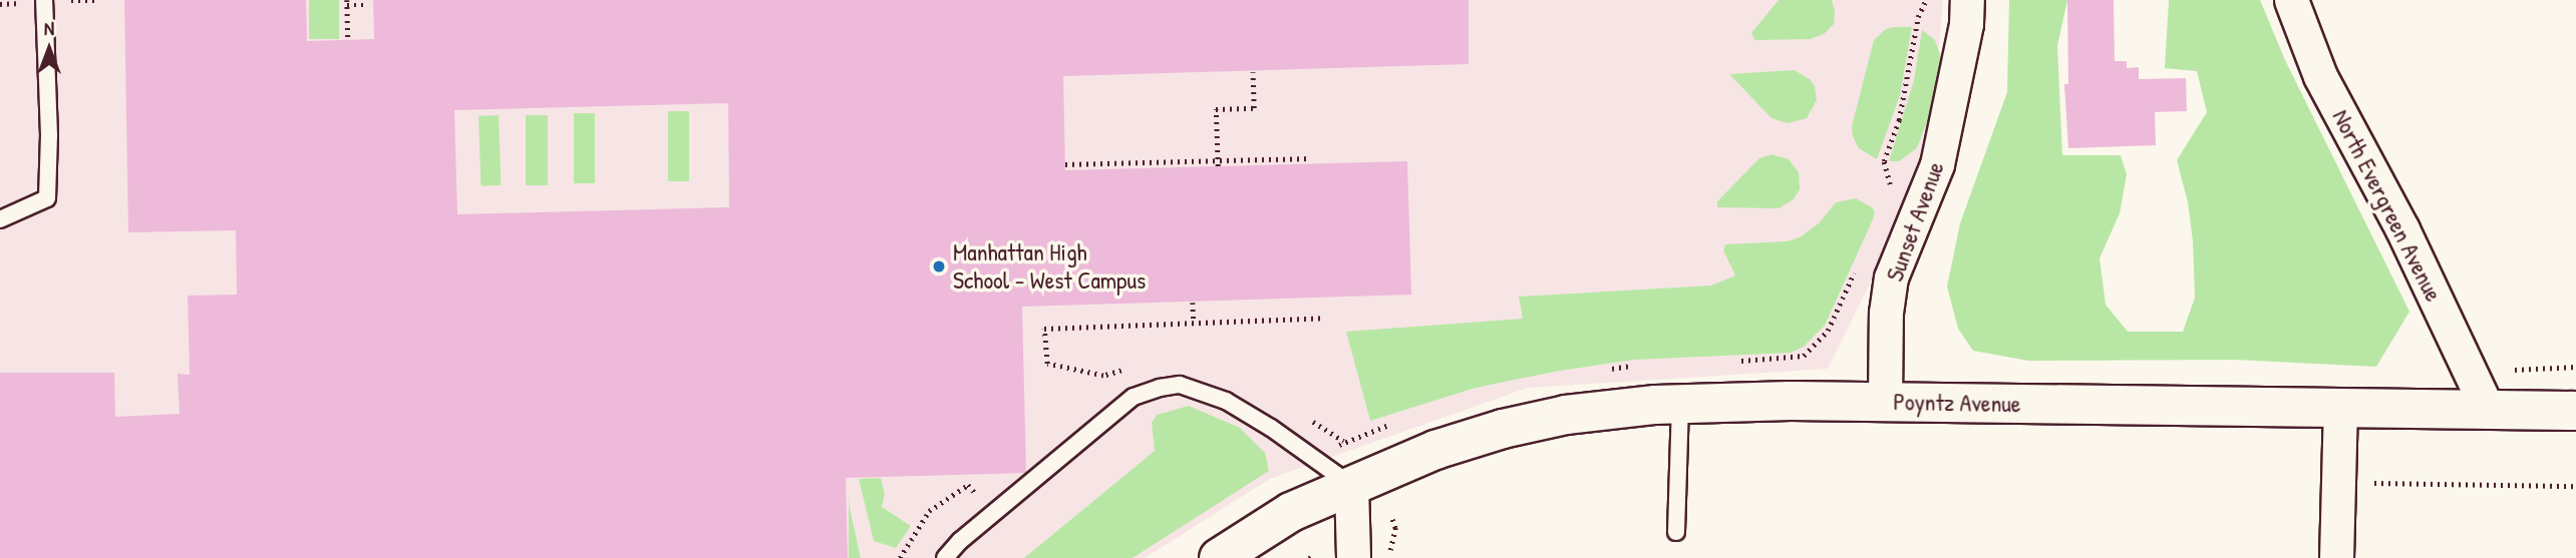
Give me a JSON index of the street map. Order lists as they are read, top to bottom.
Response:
{
  "streets": {
    "street": ["North Evergreen Avenue", "Sunset Avenue", "Poyntz Avenue"]
  },
  "crossings": [
    ["North Evergreen Avenue", "Poyntz Avenue"],
    ["Sunset Avenue", "Poyntz Avenue"]
  ],
  "places": ["Manhattan High School - West Campus"],
  "north": "top"
}
